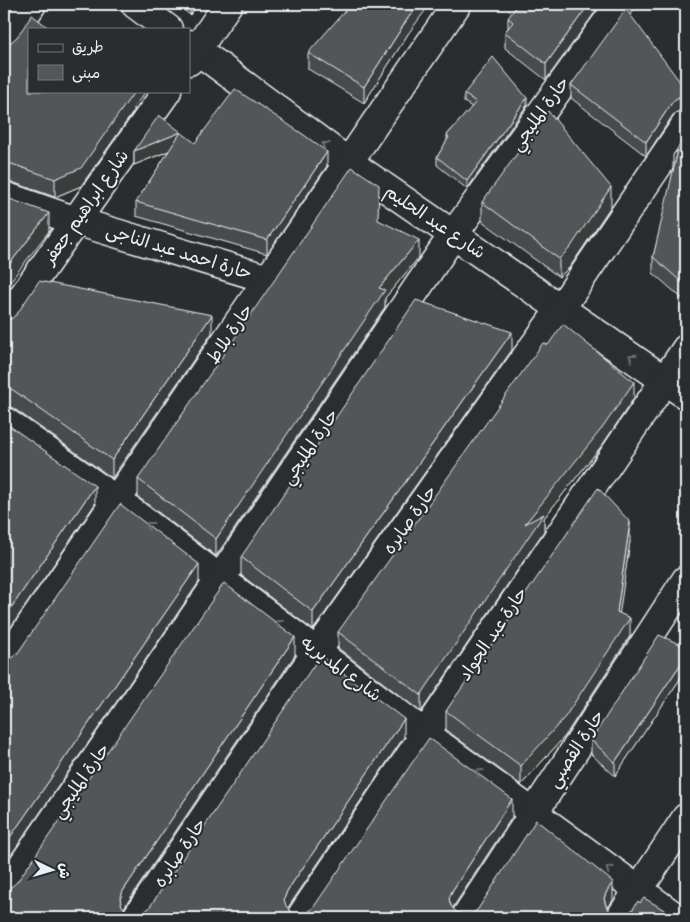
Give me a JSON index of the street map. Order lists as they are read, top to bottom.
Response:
{
  "streets": {
    "street": [
      "حارة المليجي",
      "شارع ابراهيم جعفر",
      "شارع عبد الحليم",
      "حارة احمد عبد الناجى",
      "حارة بلاط",
      "حارة صابره",
      "حارة عبد الجواد",
      "شارع المديريه",
      "حارة القصبي"
    ]
  },
  "crossings": [
    ["حارة المليجي", "شارع عبد الحليم"],
    ["حارة المليجي", "شارع المديريه"],
    ["شارع ابراهيم جعفر", "حارة احمد عبد الناجى"],
    ["شارع عبد الحليم", "حارة بلاط"],
    ["شارع عبد الحليم", "حارة صابره"],
    ["شارع عبد الحليم", "حارة عبد الجواد"],
    ["حارة احمد عبد الناجى", "حارة بلاط"],
    ["حارة بلاط", "شارع المديريه"],
    ["حارة صابره", "شارع المديريه"],
    ["حارة عبد الجواد", "شارع المديريه"],
    ["شارع المديريه", "حارة القصبي"]
  ],
  "one_way": ["شارع عبد الحليم", "شارع المديريه"],
  "legend": ["طريق", "مبنى"],
  "north": "right"
}
